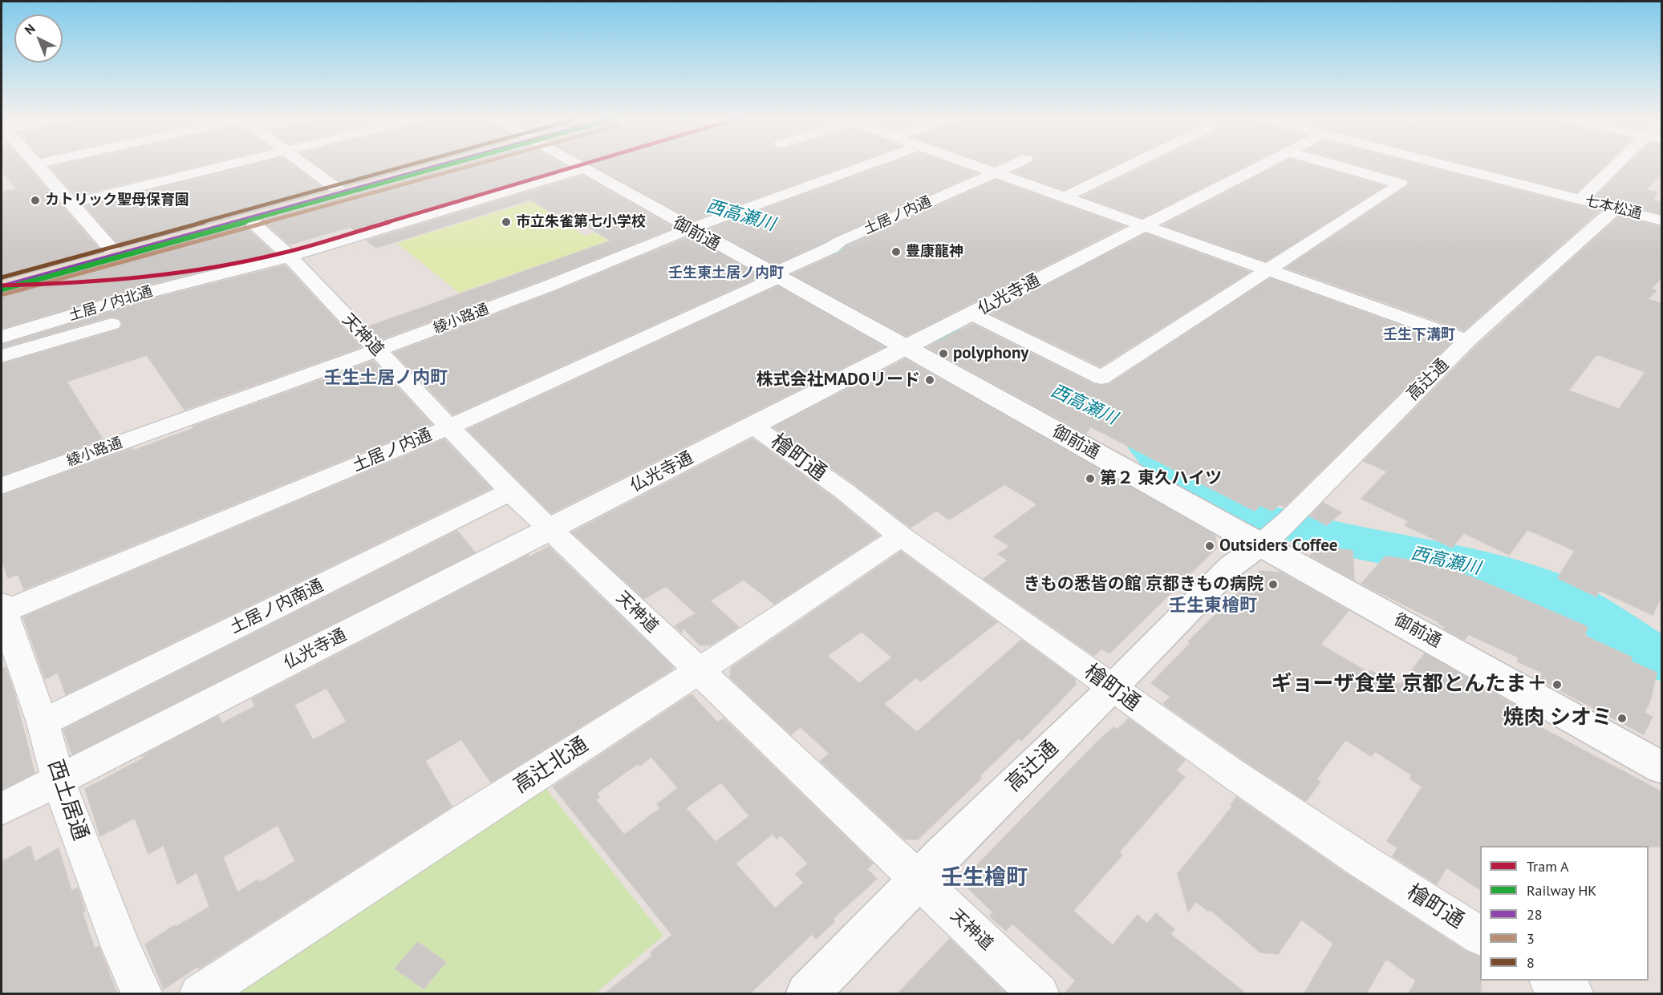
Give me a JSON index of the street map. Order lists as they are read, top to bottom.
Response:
{
  "streets": {
    "street": [
      "七本松通",
      "土居ノ内通",
      "御前通",
      "仏光寺通",
      "土居ノ内北通",
      "綾小路通",
      "天神道",
      "高辻通",
      "檜町通",
      "土居ノ内南通",
      "高辻北通",
      "西土居通"
    ]
  },
  "crossings": [
    ["七本松通", "高辻通"],
    ["土居ノ内通", "御前通"],
    ["土居ノ内通", "天神道"],
    ["土居ノ内通", "西土居通"],
    ["御前通", "仏光寺通"],
    ["御前通", "土居ノ内北通"],
    ["御前通", "綾小路通"],
    ["御前通", "高辻通"],
    ["仏光寺通", "天神道"],
    ["仏光寺通", "檜町通"],
    ["仏光寺通", "西土居通"],
    ["土居ノ内北通", "天神道"],
    ["綾小路通", "天神道"],
    ["天神道", "高辻通"],
    ["天神道", "土居ノ内南通"],
    ["天神道", "高辻北通"],
    ["高辻通", "檜町通"],
    ["檜町通", "高辻北通"],
    ["土居ノ内南通", "西土居通"]
  ],
  "districts": [
    "壬生東土居ノ内町",
    "壬生下溝町",
    "壬生土居ノ内町",
    "壬生東檜町",
    "壬生檜町"
  ],
  "water": ["西高瀬川"],
  "places": [
    "カトリック聖母保育園",
    "市立朱雀第七小学校",
    "豊康龍神",
    "polyphony",
    "株式会社MADOリード",
    "第２ 東久ハイツ",
    "Outsiders Coffee",
    "きもの悉皆の館 京都きもの病院",
    "ギョーザ食堂 京都とんたま＋",
    "焼肉 シオミ"
  ],
  "lines": [
    "tram line A",
    "rail line HK",
    "transit line 28",
    "transit line 3",
    "transit line 8"
  ],
  "legend": [
    "Tram A",
    "Railway HK",
    "28",
    "3",
    "8"
  ],
  "north": "top left"
}
